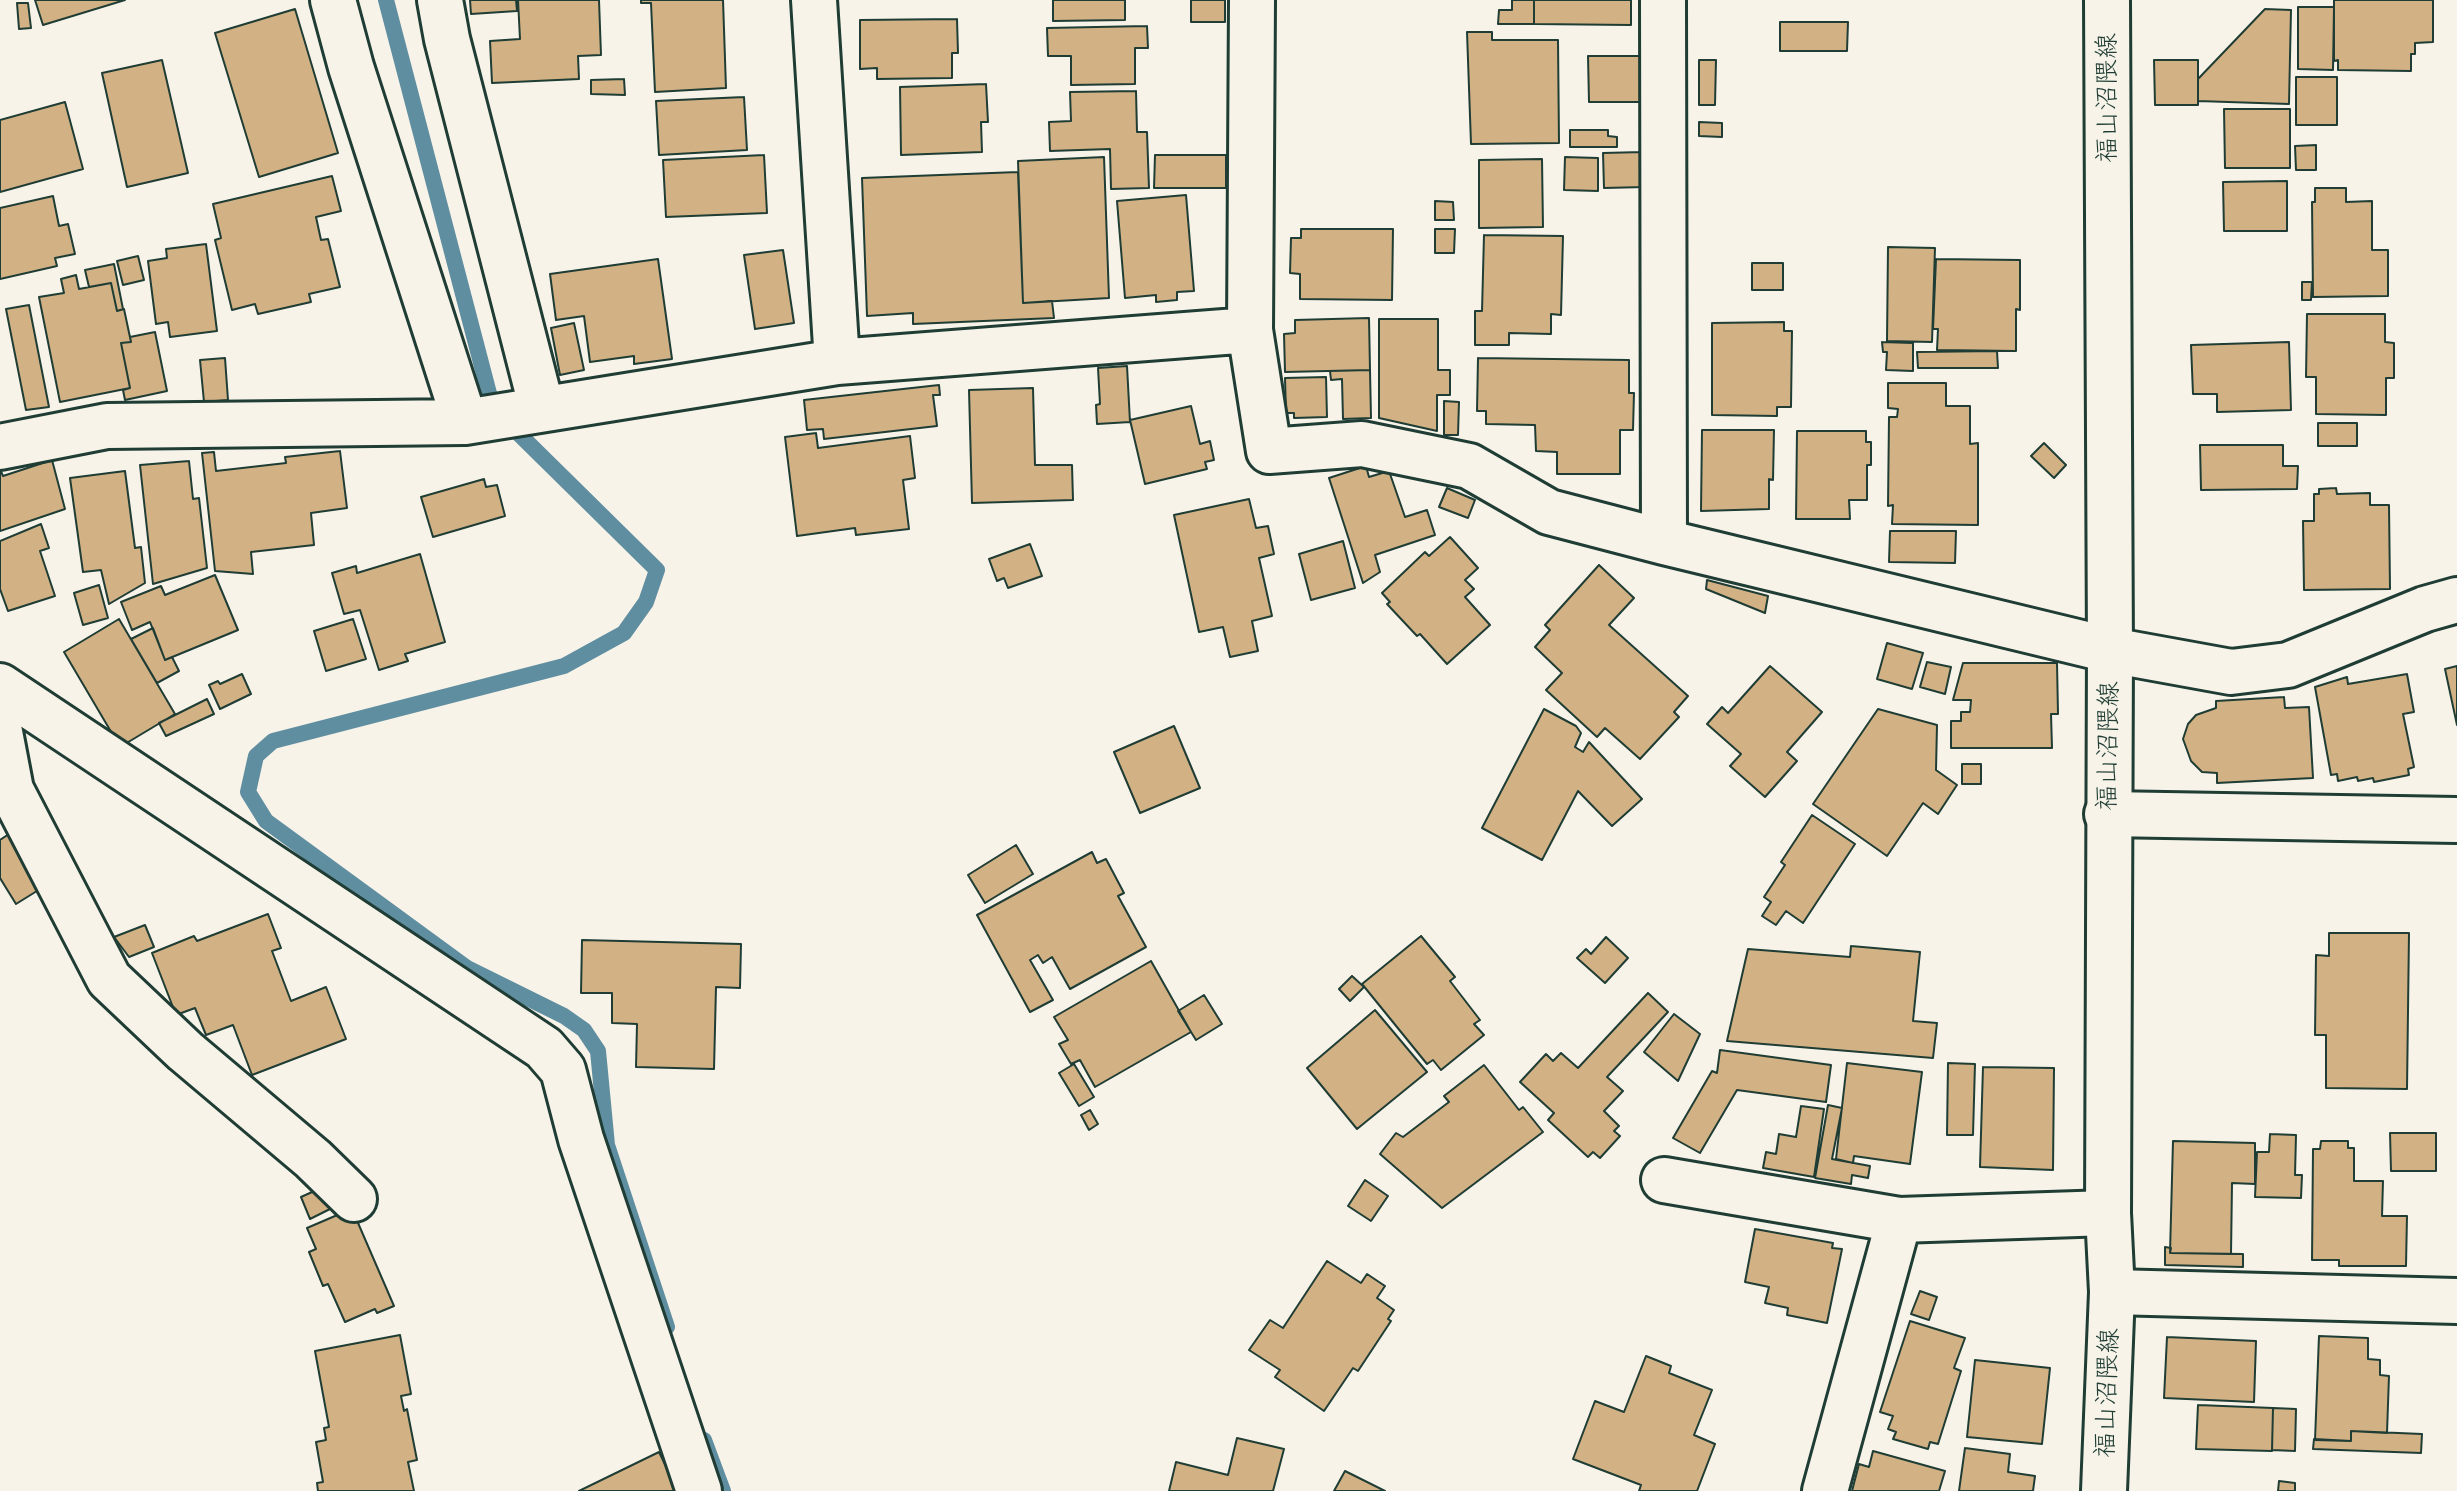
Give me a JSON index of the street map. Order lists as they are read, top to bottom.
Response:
{
  "streets": {
    "street": ["福山沼隈線"]
  }
}
